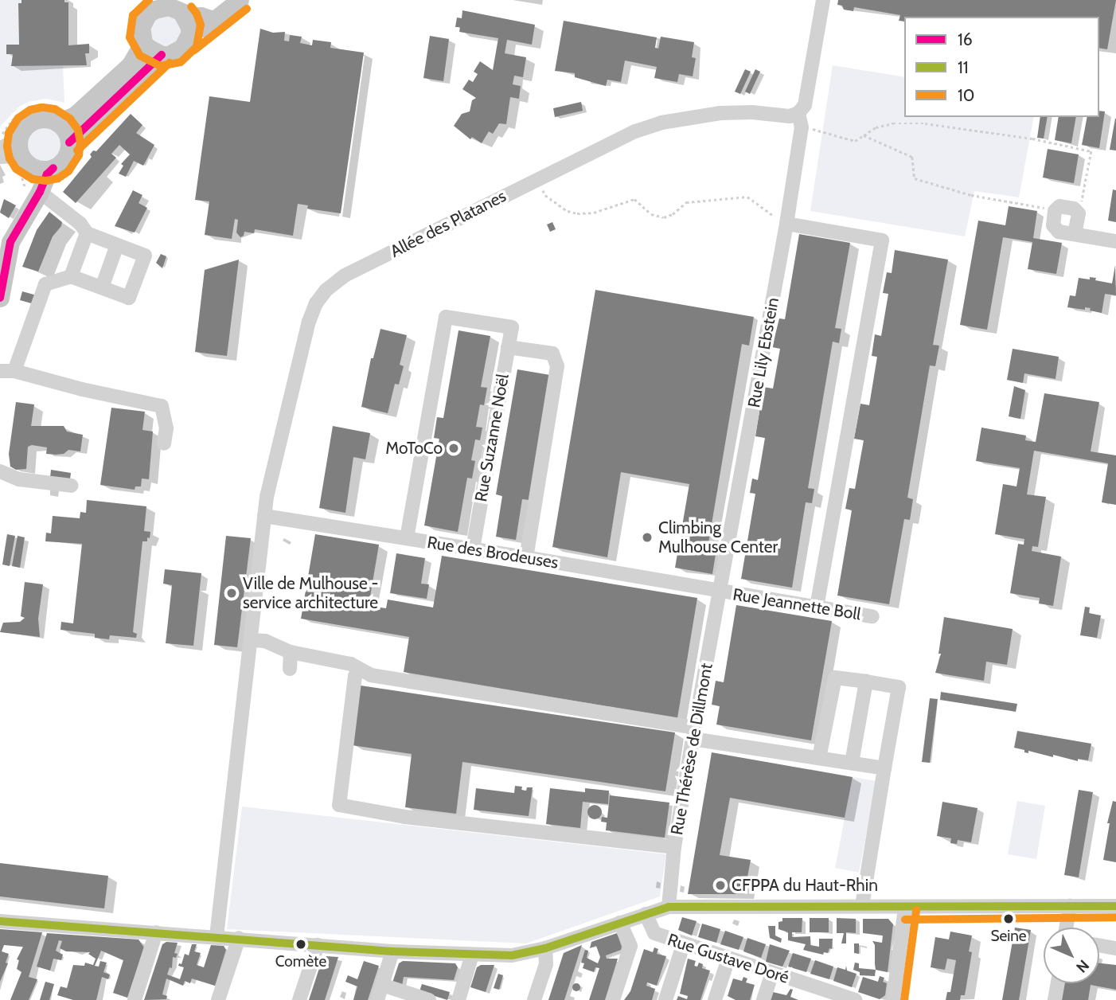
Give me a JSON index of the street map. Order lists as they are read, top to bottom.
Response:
{
  "streets": {
    "street": [
      "Allée des Platanes",
      "Rue Lily Ebstein",
      "Rue Suzanne Noël",
      "Rue des Brodeuses",
      "Rue Jeannette Boll",
      "Rue Thérèse de Dillmont",
      "Rue Gustave Doré"
    ]
  },
  "crossings": [
    ["Allée des Platanes", "Rue Lily Ebstein"],
    ["Allée des Platanes", "Rue des Brodeuses"],
    ["Rue Lily Ebstein", "Rue des Brodeuses"],
    ["Rue Lily Ebstein", "Rue Jeannette Boll"],
    ["Rue Lily Ebstein", "Rue Thérèse de Dillmont"],
    ["Rue Suzanne Noël", "Rue des Brodeuses"],
    ["Rue des Brodeuses", "Rue Jeannette Boll"],
    ["Rue des Brodeuses", "Rue Thérèse de Dillmont"],
    ["Rue Jeannette Boll", "Rue Thérèse de Dillmont"]
  ],
  "places": [
    "MoToCo",
    "Climbing Mulhouse Center",
    "Ville de Mulhouse - service architecture",
    "CFPPA du Haut-Rhin",
    "Seine",
    "Comète"
  ],
  "lines": ["transit line 10", "transit line 16", "transit line 11"],
  "legend": ["16", "11", "10"],
  "north": "bottom right"
}
